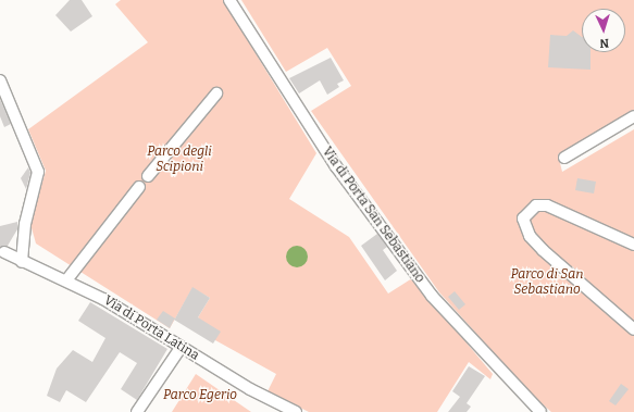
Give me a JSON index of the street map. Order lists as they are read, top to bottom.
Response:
{
  "streets": {
    "street": ["Via di Porta San Sebastiano", "Via di Porta Latina"]
  },
  "parks": ["Parco degli Scipioni", "Parco di San Sebastiano", "Parco Egerio"],
  "north": "bottom"
}
